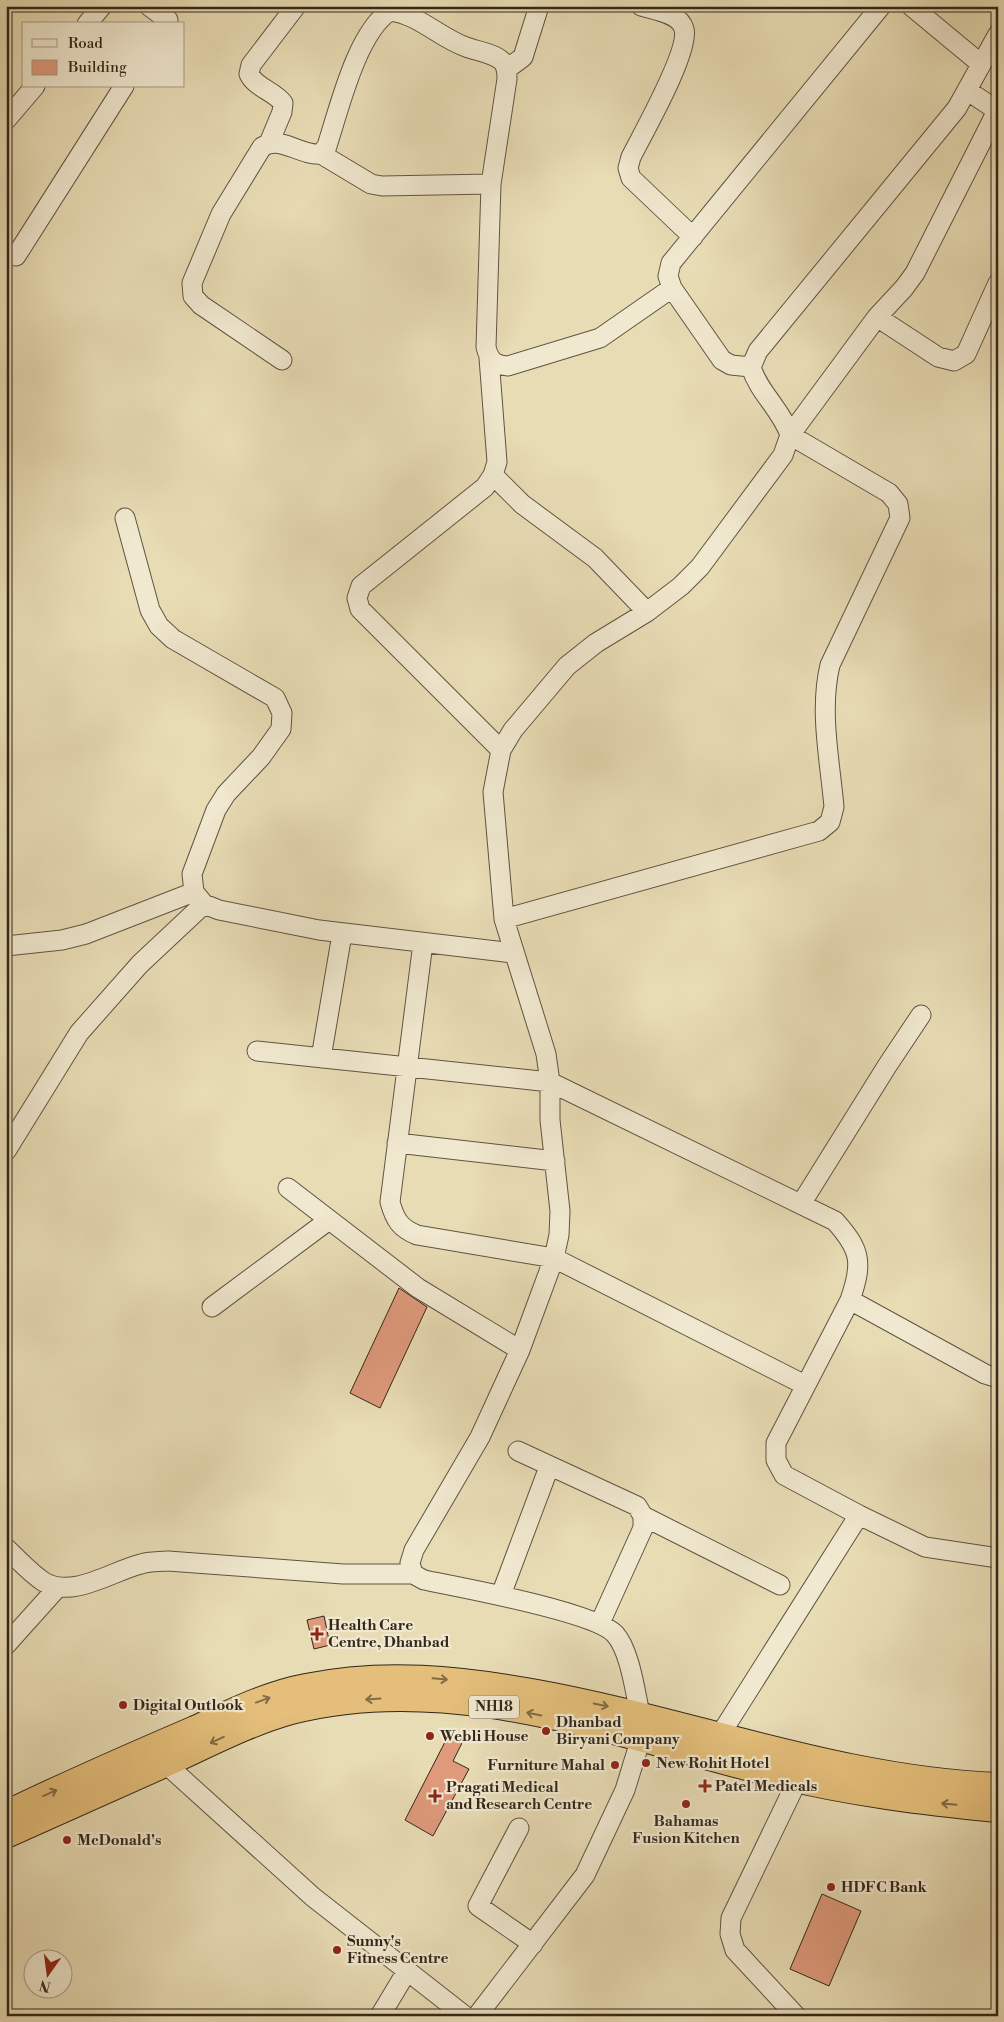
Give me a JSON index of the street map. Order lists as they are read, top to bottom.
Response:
{
  "streets": {
    "highway": ["NH18"]
  },
  "places": {
    "health": ["Health Care Centre, Dhanbad", "Patel Medicals", "Pragati Medical and Research Centre"],
    "other": [
      "Digital Outlook",
      "Dhanbad Biryani Company",
      "Webli House",
      "New Rohit Hotel",
      "Furniture Mahal",
      "Bahamas Fusion Kitchen",
      "McDonald's",
      "HDFC Bank",
      "Sunny's Fitness Centre"
    ]
  },
  "legend": ["Road", "Building"],
  "north": "bottom"
}
